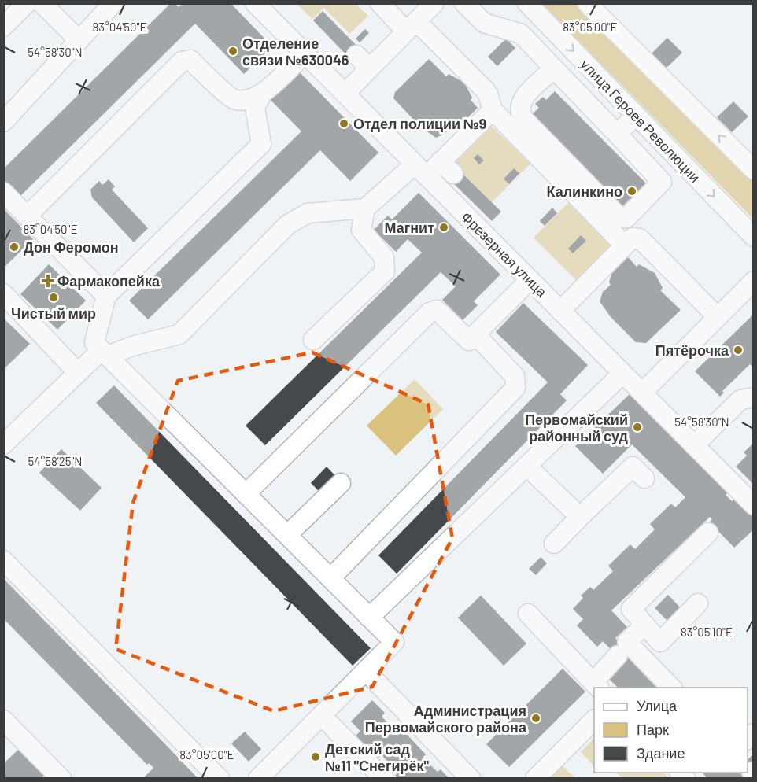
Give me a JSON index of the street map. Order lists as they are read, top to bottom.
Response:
{
  "streets": {
    "street": ["улица Героев Революции", "Фрезерная улица"]
  },
  "places": {
    "other": [
      "Отделение связи №630046",
      "Отдел полиции №9",
      "Калинкино",
      "Магнит",
      "Дон Феромон",
      "Чистый мир",
      "Пятёрочка",
      "Первомайский районный суд",
      "Администрация Первомайского района",
      "Детский сад №11 \"Снегирёк\""
    ],
    "health": ["Фармакопейка"]
  },
  "legend": ["Улица", "Парк", "Здание"],
  "coordinates": [
    "83°04'50\"E",
    "83°05'00\"E",
    "54°58'30\"N",
    "54°58'25\"N",
    "83°05'10\"E"
  ]
}
